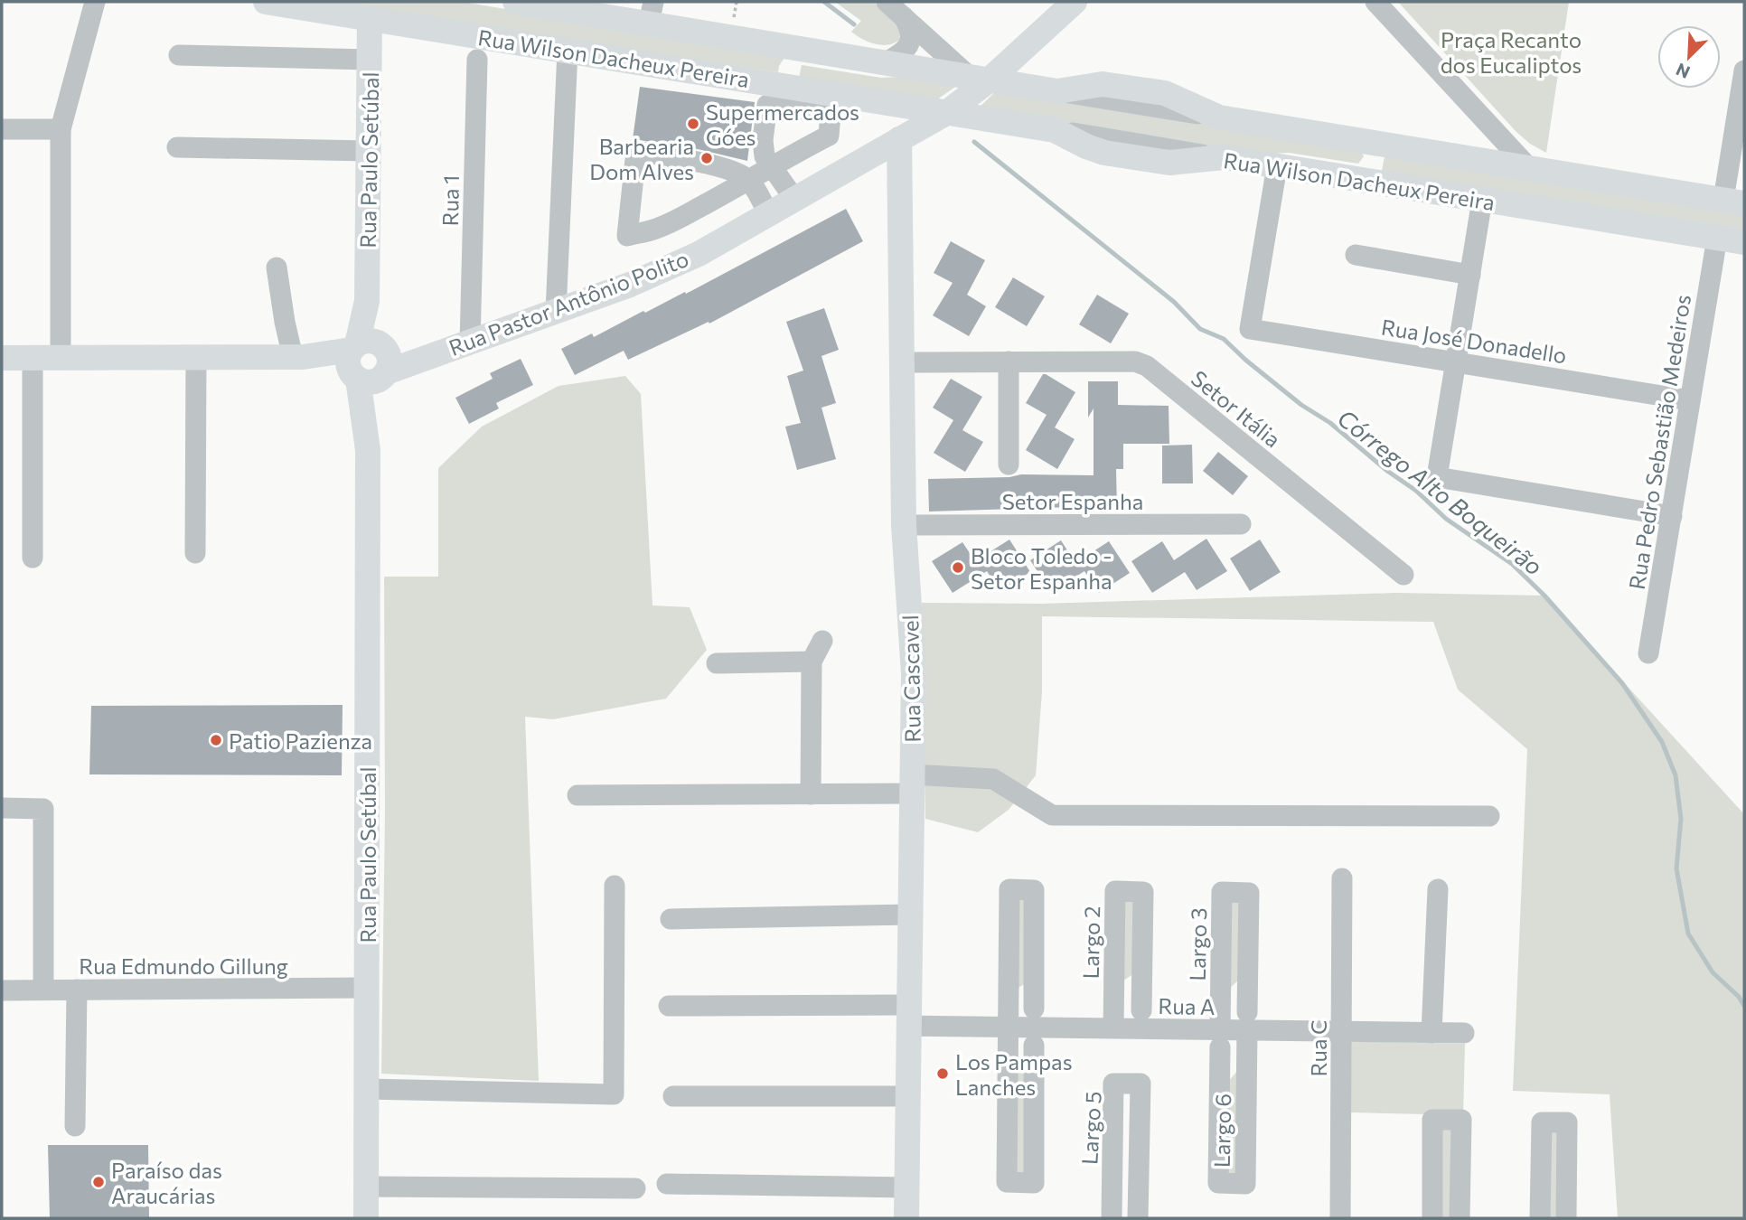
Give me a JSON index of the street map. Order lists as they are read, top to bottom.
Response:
{
  "streets": {
    "main road": [
      "Rua Wilson Dacheux Pereira",
      "Rua Paulo Setúbal",
      "Rua Pastor Antônio Polito",
      "Rua Cascavel"
    ],
    "street": [
      "Rua 1",
      "Rua José Donadello",
      "Setor Itália",
      "Rua Pedro Sebastião Medeiros",
      "Setor Espanha",
      "Largo 2",
      "Largo 3",
      "Rua Edmundo Gillung",
      "Rua A",
      "Rua C",
      "Largo 5",
      "Largo 6"
    ]
  },
  "crossings": [
    ["Rua Wilson Dacheux Pereira", "Rua Paulo Setúbal"],
    ["Rua Wilson Dacheux Pereira", "Rua Pastor Antônio Polito"],
    ["Rua Wilson Dacheux Pereira", "Rua José Donadello"],
    ["Rua Wilson Dacheux Pereira", "Rua Pedro Sebastião Medeiros"],
    ["Rua Wilson Dacheux Pereira", "Rua Cascavel"],
    ["Rua Paulo Setúbal", "Rua Pastor Antônio Polito"],
    ["Rua Paulo Setúbal", "Rua Edmundo Gillung"],
    ["Rua 1", "Rua Pastor Antônio Polito"],
    ["Rua Pastor Antônio Polito", "Rua Cascavel"],
    ["Rua José Donadello", "Rua Pedro Sebastião Medeiros"],
    ["Setor Itália", "Rua Cascavel"],
    ["Setor Espanha", "Rua Cascavel"],
    ["Rua Cascavel", "Rua A"],
    ["Largo 2", "Rua A"],
    ["Largo 3", "Rua A"],
    ["Largo 3", "Largo 6"],
    ["Rua A", "Rua C"],
    ["Rua A", "Largo 6"]
  ],
  "water": ["Córrego Alto Boqueirão"],
  "parks": ["Praça Recanto dos Eucaliptos"],
  "places": [
    "Supermercados Góes",
    "Barbearia Dom Alves",
    "Bloco Toledo - Setor Espanha",
    "Patio Pazienza",
    "Los Pampas Lanches",
    "Paraíso das Araucárias"
  ],
  "north": "bottom left"
}
